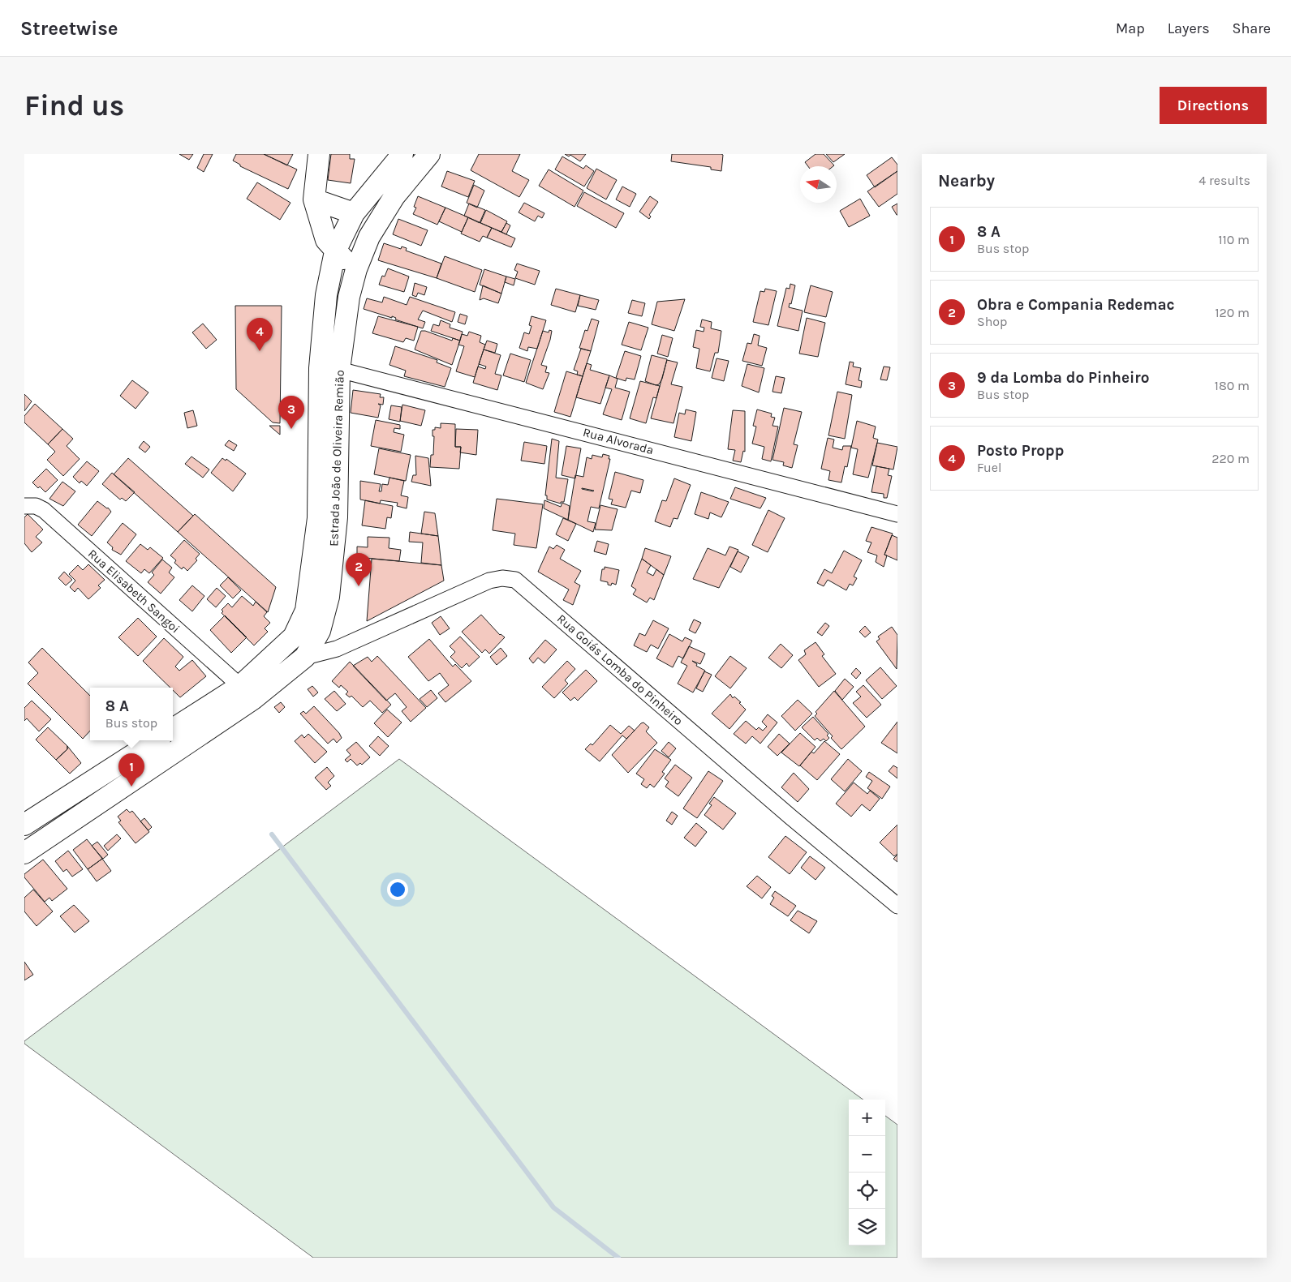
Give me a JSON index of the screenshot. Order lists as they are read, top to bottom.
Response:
{
  "streets": {
    "main road": ["Estrada João de Oliveira Remião"],
    "street": ["Rua Alvorada", "Rua Elisabeth Sangoi", "Rua Goiás Lomba do Pinheiro"]
  },
  "crossings": [
    ["Rua Alvorada", "Estrada João de Oliveira Remião"],
    ["Estrada João de Oliveira Remião", "Rua Elisabeth Sangoi"],
    ["Estrada João de Oliveira Remião", "Rua Goiás Lomba do Pinheiro"]
  ],
  "north": "left",
  "page": {
    "header": "Streetwise",
    "nav": ["Map", "Layers", "Share"],
    "buttons": "Directions",
    "title": "Find us",
    "heading": ["Nearby", "4 results"],
    "list": [
      {
        "mark": "1",
        "name": "8 A",
        "note": "Bus stop",
        "value": "110 m"
      },
      {
        "mark": "2",
        "name": "Obra e Compania Redemac",
        "note": "Shop",
        "value": "120 m"
      },
      {
        "mark": "3",
        "name": "9 da Lomba do Pinheiro",
        "note": "Bus stop",
        "value": "180 m"
      },
      {
        "mark": "4",
        "name": "Posto Propp",
        "note": "Fuel",
        "value": "220 m"
      }
    ],
    "pins": [
      "4",
      "3",
      "2",
      "1"
    ],
    "popup": ["8 A", "Bus stop"],
    "map_buttons": ["+", "−"]
  }
}
